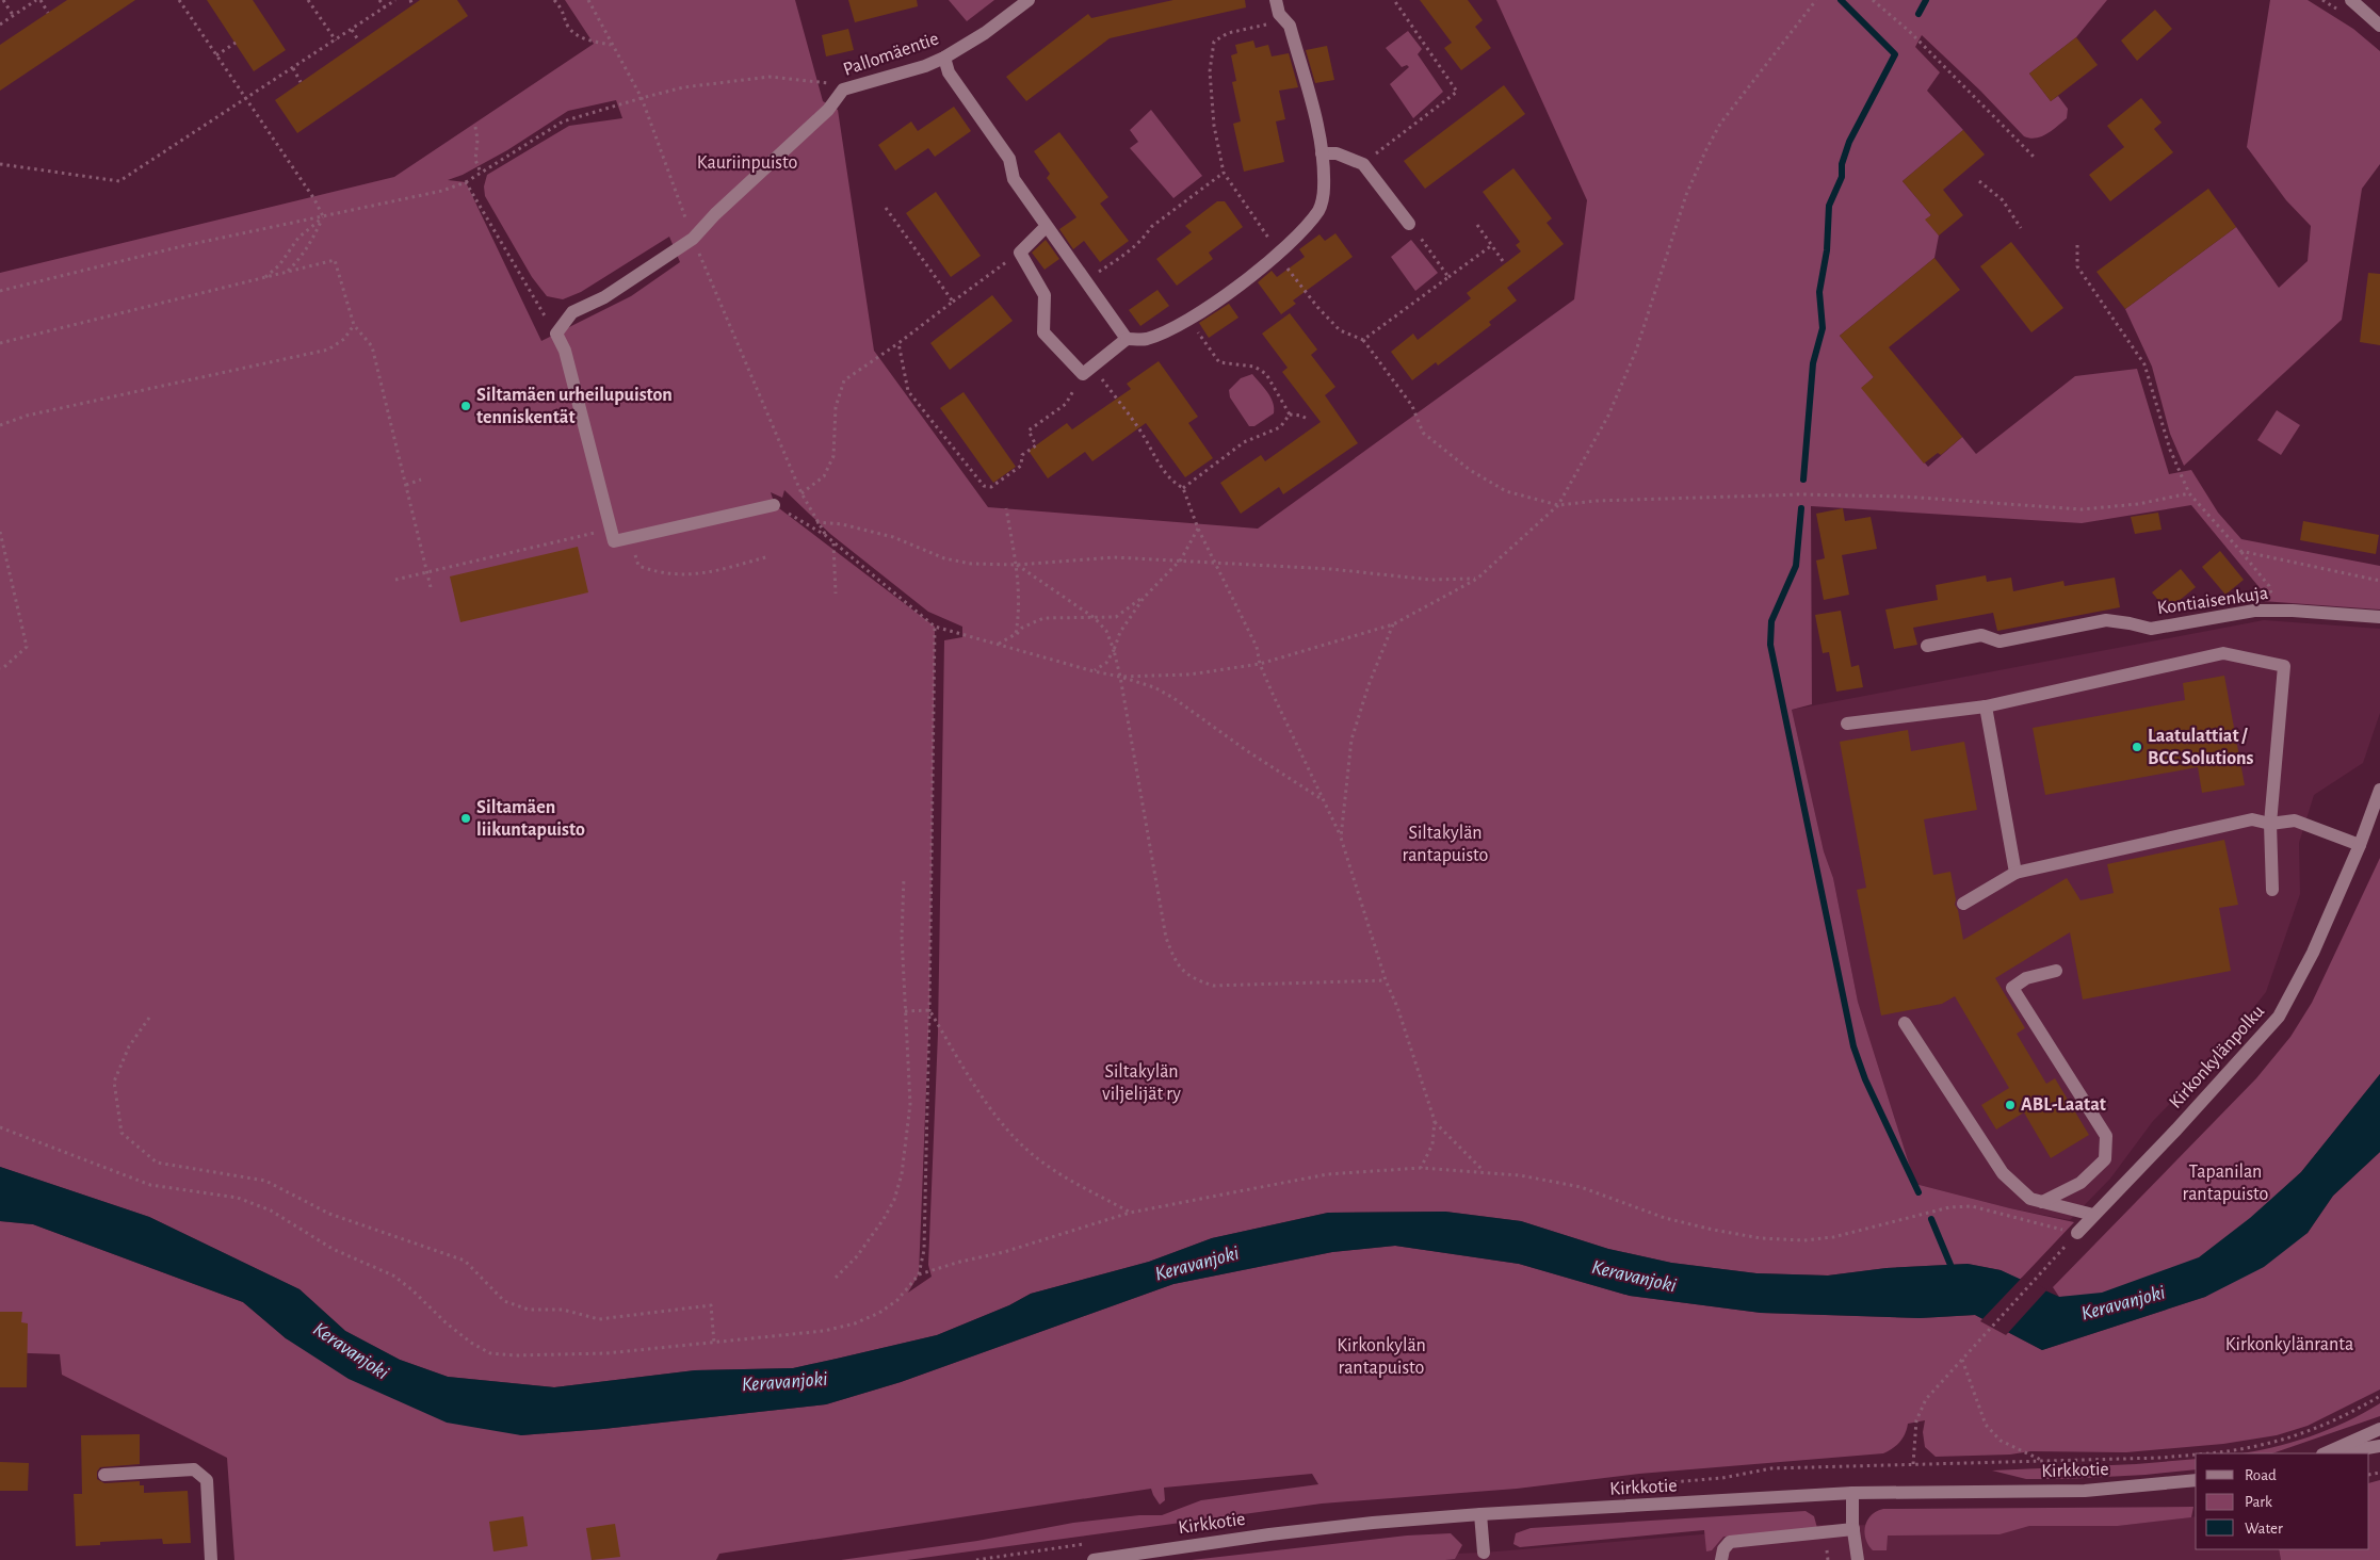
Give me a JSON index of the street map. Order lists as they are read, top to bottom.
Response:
{
  "streets": {
    "street": [
      "Pallomäentie",
      "Kontiaisenkuja",
      "Kirkonkylänpolku",
      "Kirkkotie"
    ]
  },
  "water": ["Keravanjoki"],
  "parks": [
    "Kauriinpuisto",
    "Siltakylän rantapuisto",
    "Siltakylän viljelijät ry",
    "Tapanilan rantapuisto",
    "Kirkonkylänranta",
    "Kirkonkylän rantapuisto"
  ],
  "places": [
    "Siltamäen urheilupuiston tenniskentät",
    "Laatulattiat / BCC Solutions",
    "Siltamäen liikuntapuisto",
    "ABL-Laatat"
  ],
  "legend": ["Road", "Park", "Water"]
}
